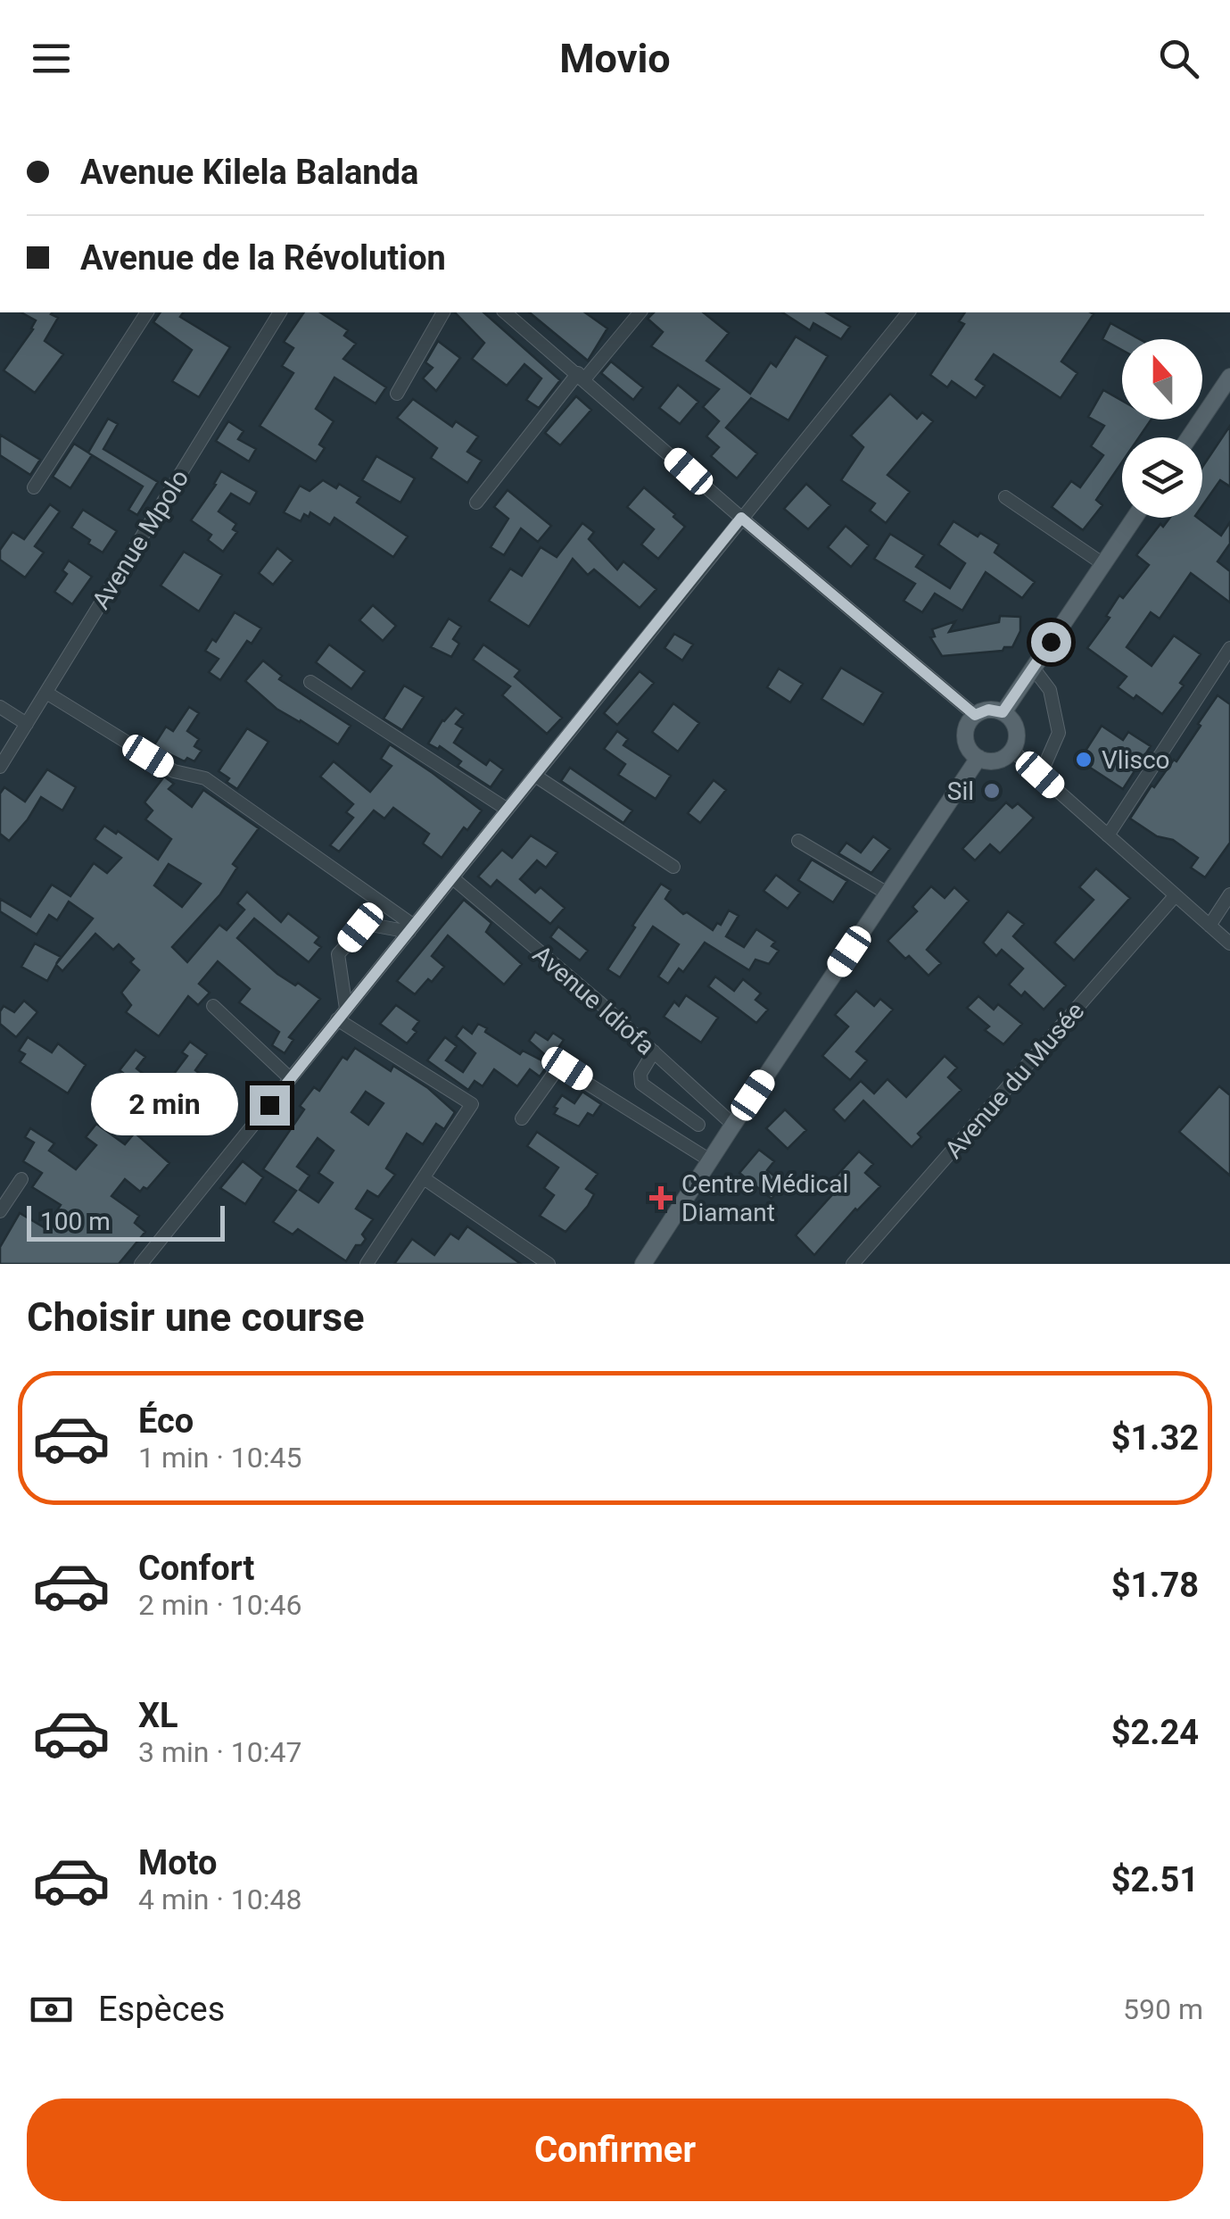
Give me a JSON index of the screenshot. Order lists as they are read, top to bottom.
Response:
{
  "streets": {
    "street": ["Avenue Mpolo", "Avenue Idiofa", "Avenue du Musée"]
  },
  "places": {
    "other": ["Vlisco", "Sil"],
    "health": ["Centre Médical Diamant"]
  },
  "scale_bar": "100 m",
  "north": "top",
  "page": {
    "header": "Movio",
    "banner": ["Avenue Kilela Balanda", "Avenue de la Révolution"],
    "bubble": "2 min",
    "scale": "100 m",
    "heading": "Choisir une course",
    "list": [
      {
        "name": "Éco",
        "note": "1 min · 10:45",
        "value": "$1.32"
      },
      {
        "name": "Confort",
        "note": "2 min · 10:46",
        "value": "$1.78"
      },
      {
        "name": "XL",
        "note": "3 min · 10:47",
        "value": "$2.24"
      },
      {
        "name": "Moto",
        "note": "4 min · 10:48",
        "value": "$2.51"
      }
    ],
    "pay": ["Espèces", "590 m"],
    "buttons": "Confirmer"
  }
}
